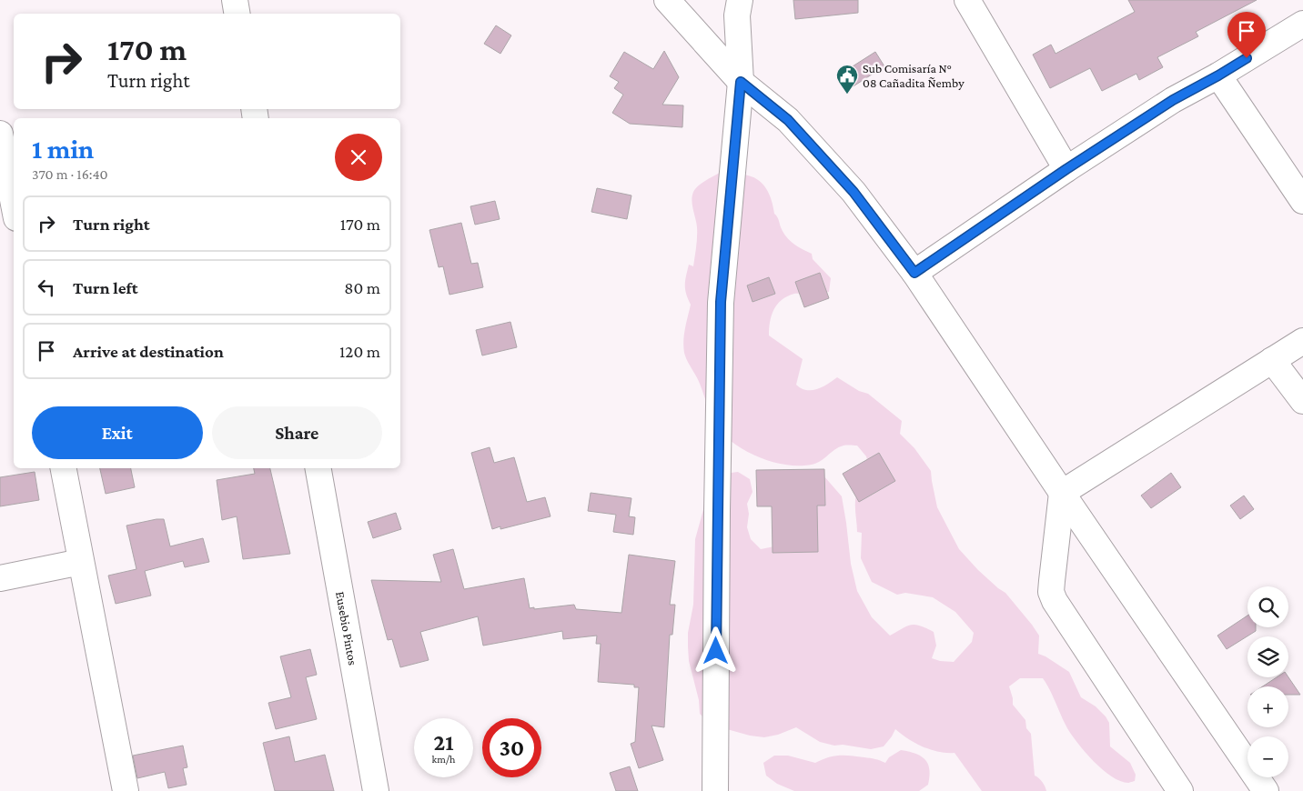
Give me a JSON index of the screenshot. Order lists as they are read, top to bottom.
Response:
{
  "streets": {
    "street": ["Eusebio Pintos"]
  },
  "places": {
    "public building": ["Sub Comisaría N° 08 Cañadita Ñemby"]
  },
  "page": {
    "turn": ["170 m", "Turn right"],
    "heading": ["1 min", "370 m · 16:40"],
    "list": [
      {
        "name": "Turn right",
        "value": "170 m"
      },
      {
        "name": "Turn left",
        "value": "80 m"
      },
      {
        "name": "Arrive at destination",
        "value": "120 m"
      }
    ],
    "buttons": ["Exit", "Share"],
    "map_buttons": ["+", "−"],
    "speed": "21 km/h",
    "limit": "30"
  }
}
